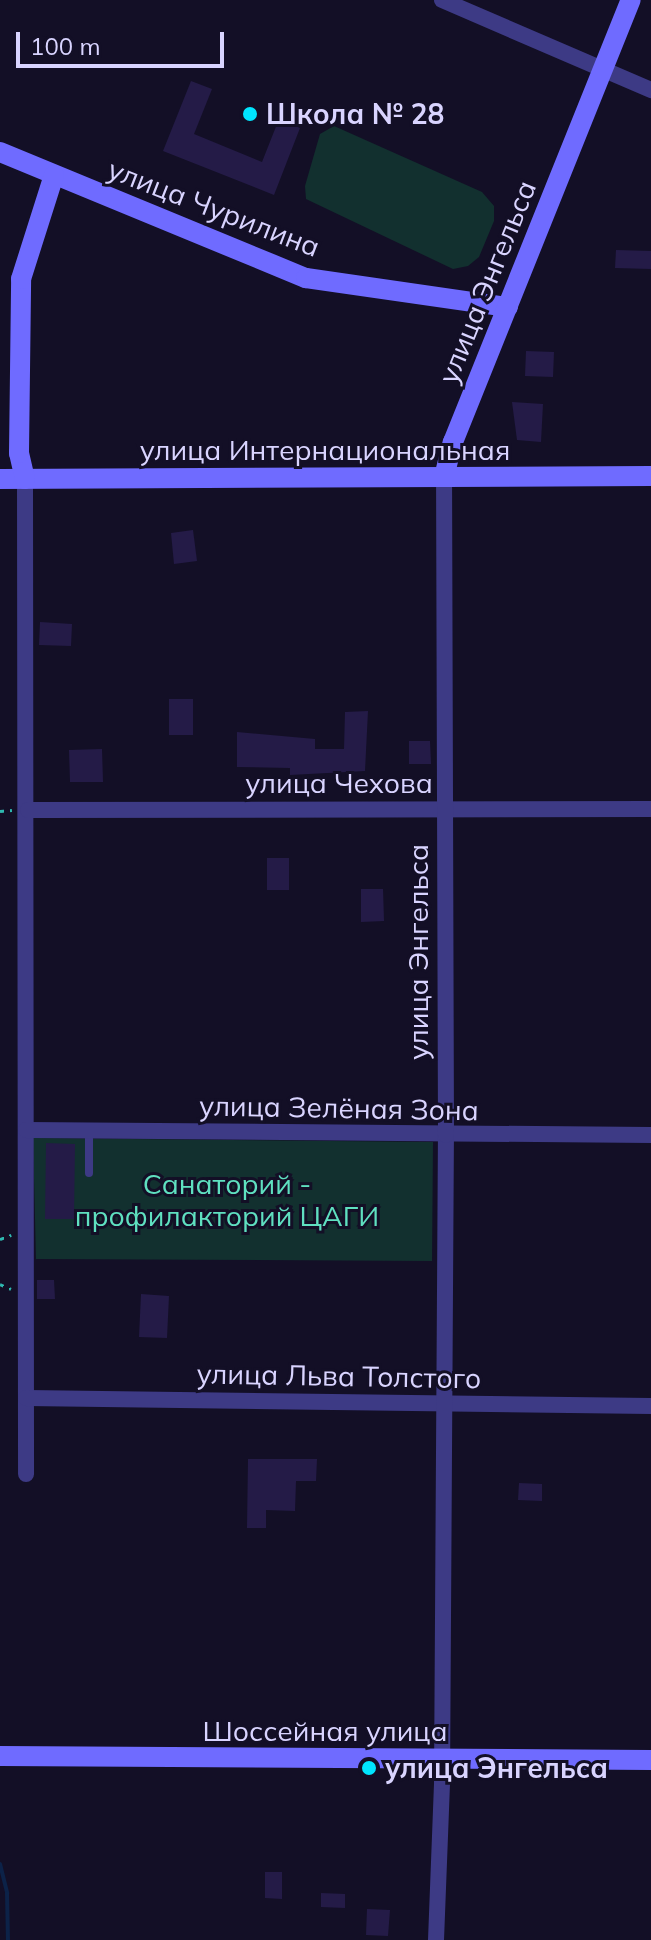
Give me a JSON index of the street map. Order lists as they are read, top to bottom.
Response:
{
  "streets": {
    "main road": [
      "улица Чурилина",
      "улица Энгельса",
      "улица Интернациональная",
      "Шоссейная улица"
    ],
    "street": ["улица Чехова", "улица Зелёная Зона", "улица Льва Толстого"]
  },
  "crossings": [
    ["улица Чурилина", "улица Энгельса"],
    ["улица Энгельса", "улица Интернациональная"],
    ["улица Энгельса", "улица Чехова"],
    ["улица Энгельса", "улица Зелёная Зона"],
    ["улица Энгельса", "улица Льва Толстого"],
    ["улица Энгельса", "Шоссейная улица"]
  ],
  "parks": ["Санаторий - профилакторий ЦАГИ"],
  "places": ["Школа № 28", "улица Энгельса"],
  "scale_bar": "100 m"
}
